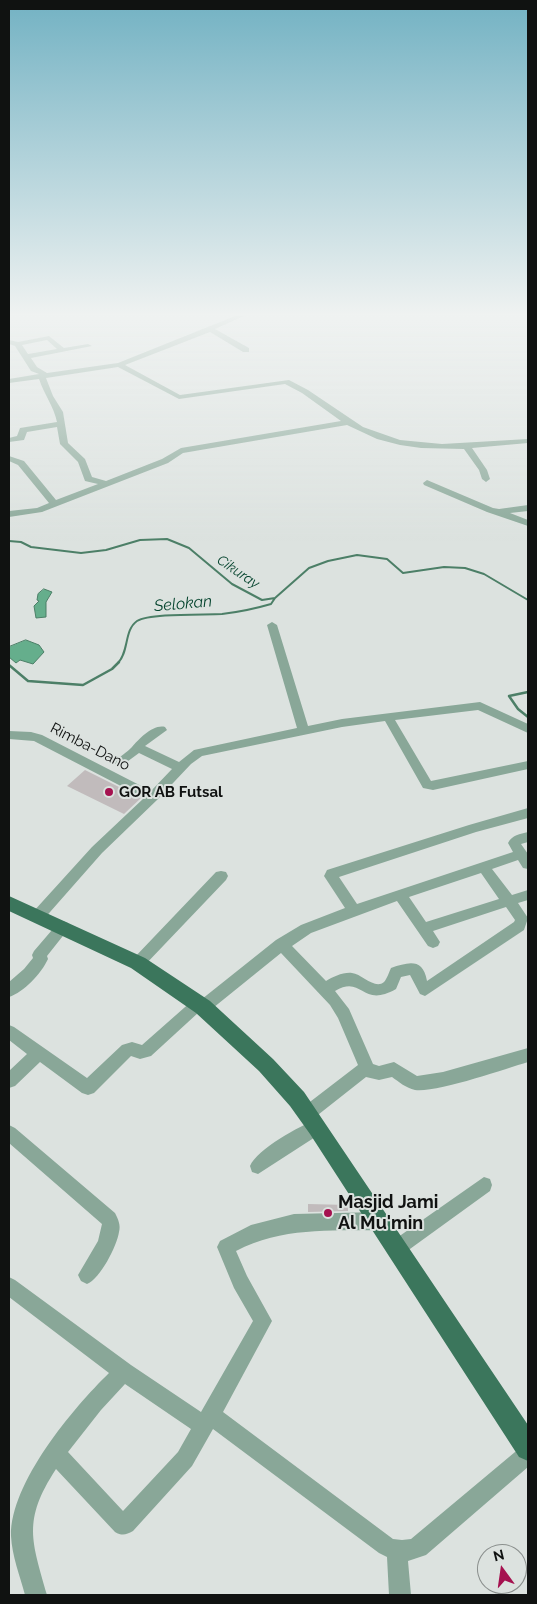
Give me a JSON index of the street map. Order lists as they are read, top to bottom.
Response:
{
  "streets": {
    "street": ["Rimba-Dano"]
  },
  "water": ["Cikuray", "Selokan"],
  "places": ["GOR AB Futsal", "Masjid Jami Al Mu'min"],
  "north": "top"
}
